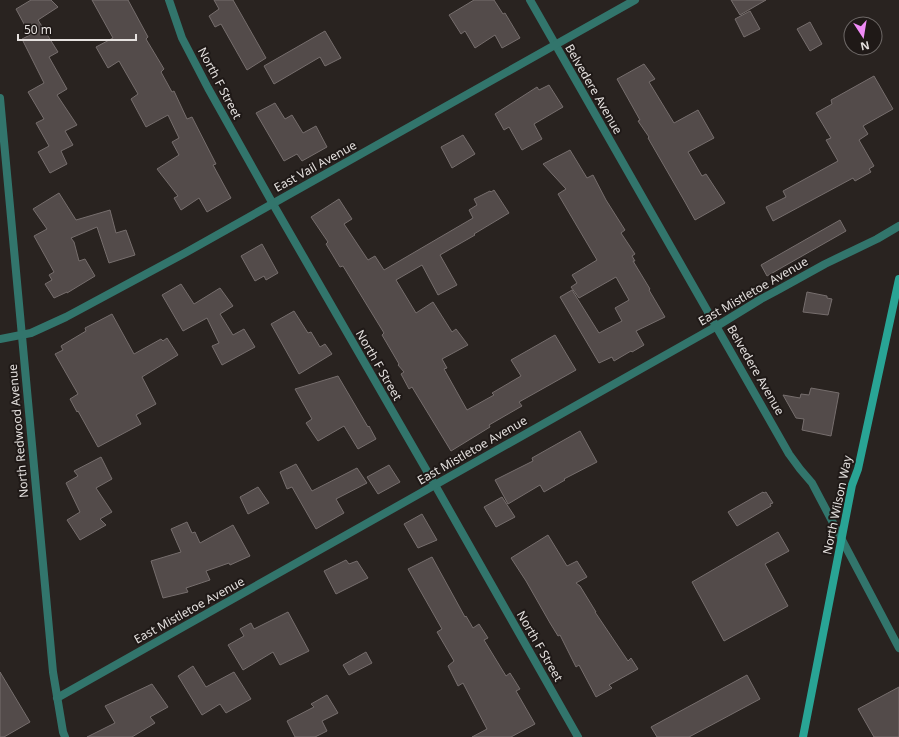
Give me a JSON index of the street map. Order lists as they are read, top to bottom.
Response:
{
  "streets": {
    "main road": ["North Wilson Way"],
    "street": [
      "North F Street",
      "Belvedere Avenue",
      "East Vail Avenue",
      "East Mistletoe Avenue",
      "North Redwood Avenue"
    ]
  },
  "crossings": [
    ["North F Street", "East Vail Avenue"],
    ["North F Street", "East Mistletoe Avenue"],
    ["Belvedere Avenue", "East Vail Avenue"],
    ["Belvedere Avenue", "East Mistletoe Avenue"],
    ["Belvedere Avenue", "North Wilson Way"],
    ["East Vail Avenue", "North Redwood Avenue"],
    ["East Mistletoe Avenue", "North Redwood Avenue"]
  ],
  "scale_bar": "50 m",
  "north": "bottom"
}
